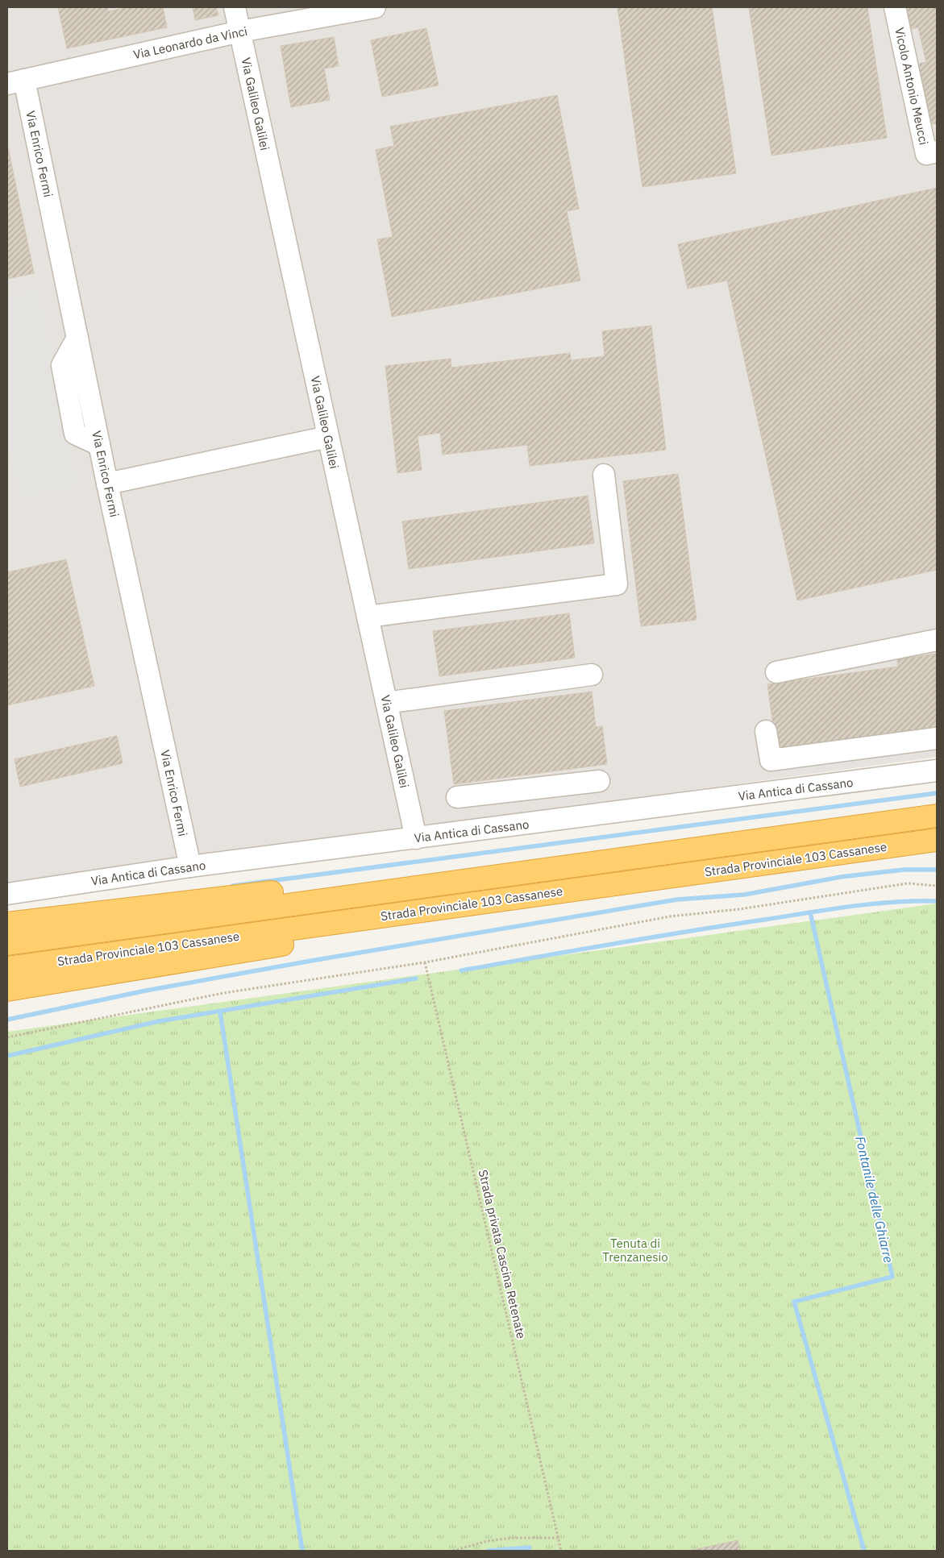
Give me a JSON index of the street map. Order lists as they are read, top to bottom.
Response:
{
  "streets": {
    "highway": ["Strada Provinciale 103 Cassanese"],
    "street": [
      "Via Leonardo da Vinci",
      "Vicolo Antonio Meucci",
      "Via Galileo Galilei",
      "Via Enrico Fermi",
      "Via Antica di Cassano"
    ],
    "path": ["Strada privata Cascina Retenate"]
  },
  "crossings": [
    ["Via Leonardo da Vinci", "Via Galileo Galilei"],
    ["Via Leonardo da Vinci", "Via Enrico Fermi"],
    ["Via Galileo Galilei", "Via Antica di Cassano"],
    ["Via Enrico Fermi", "Via Antica di Cassano"]
  ],
  "water": ["Fontanile delle Ghiarre"],
  "parks": ["Tenuta di Trenzanesio"]
}
